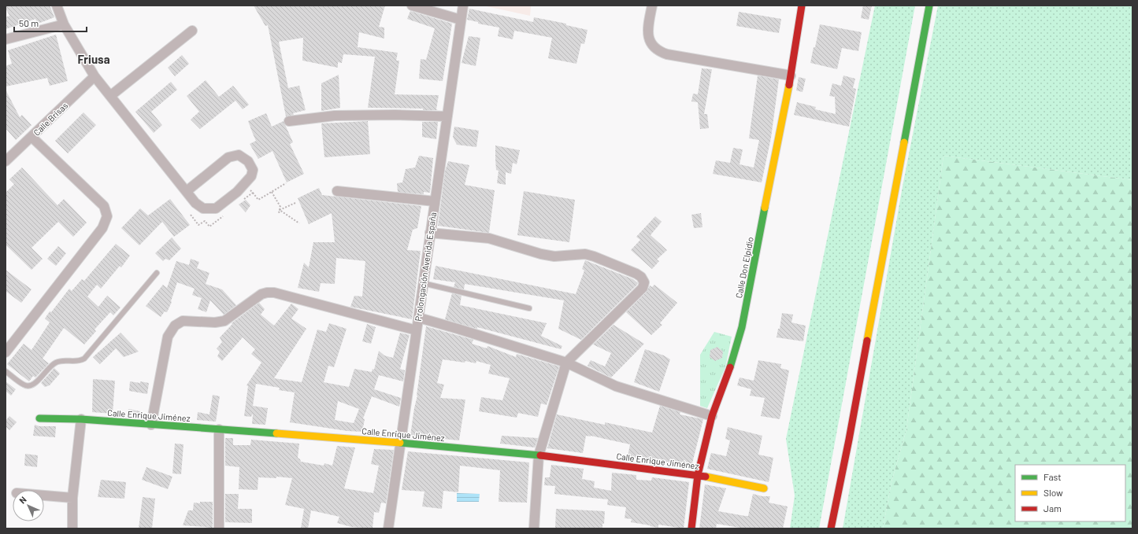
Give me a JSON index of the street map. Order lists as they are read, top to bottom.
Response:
{
  "streets": {
    "street": [
      "Calle Brisas",
      "Prolongación Avenida España",
      "Calle Don Elpidio",
      "Calle Enrique Jiménez"
    ]
  },
  "crossings": [
    ["Prolongación Avenida España", "Calle Enrique Jiménez"],
    ["Calle Don Elpidio", "Calle Enrique Jiménez"]
  ],
  "districts": ["Friusa"],
  "legend": ["Fast", "Slow", "Jam"],
  "scale_bar": "50 m",
  "north": "top left"
}
